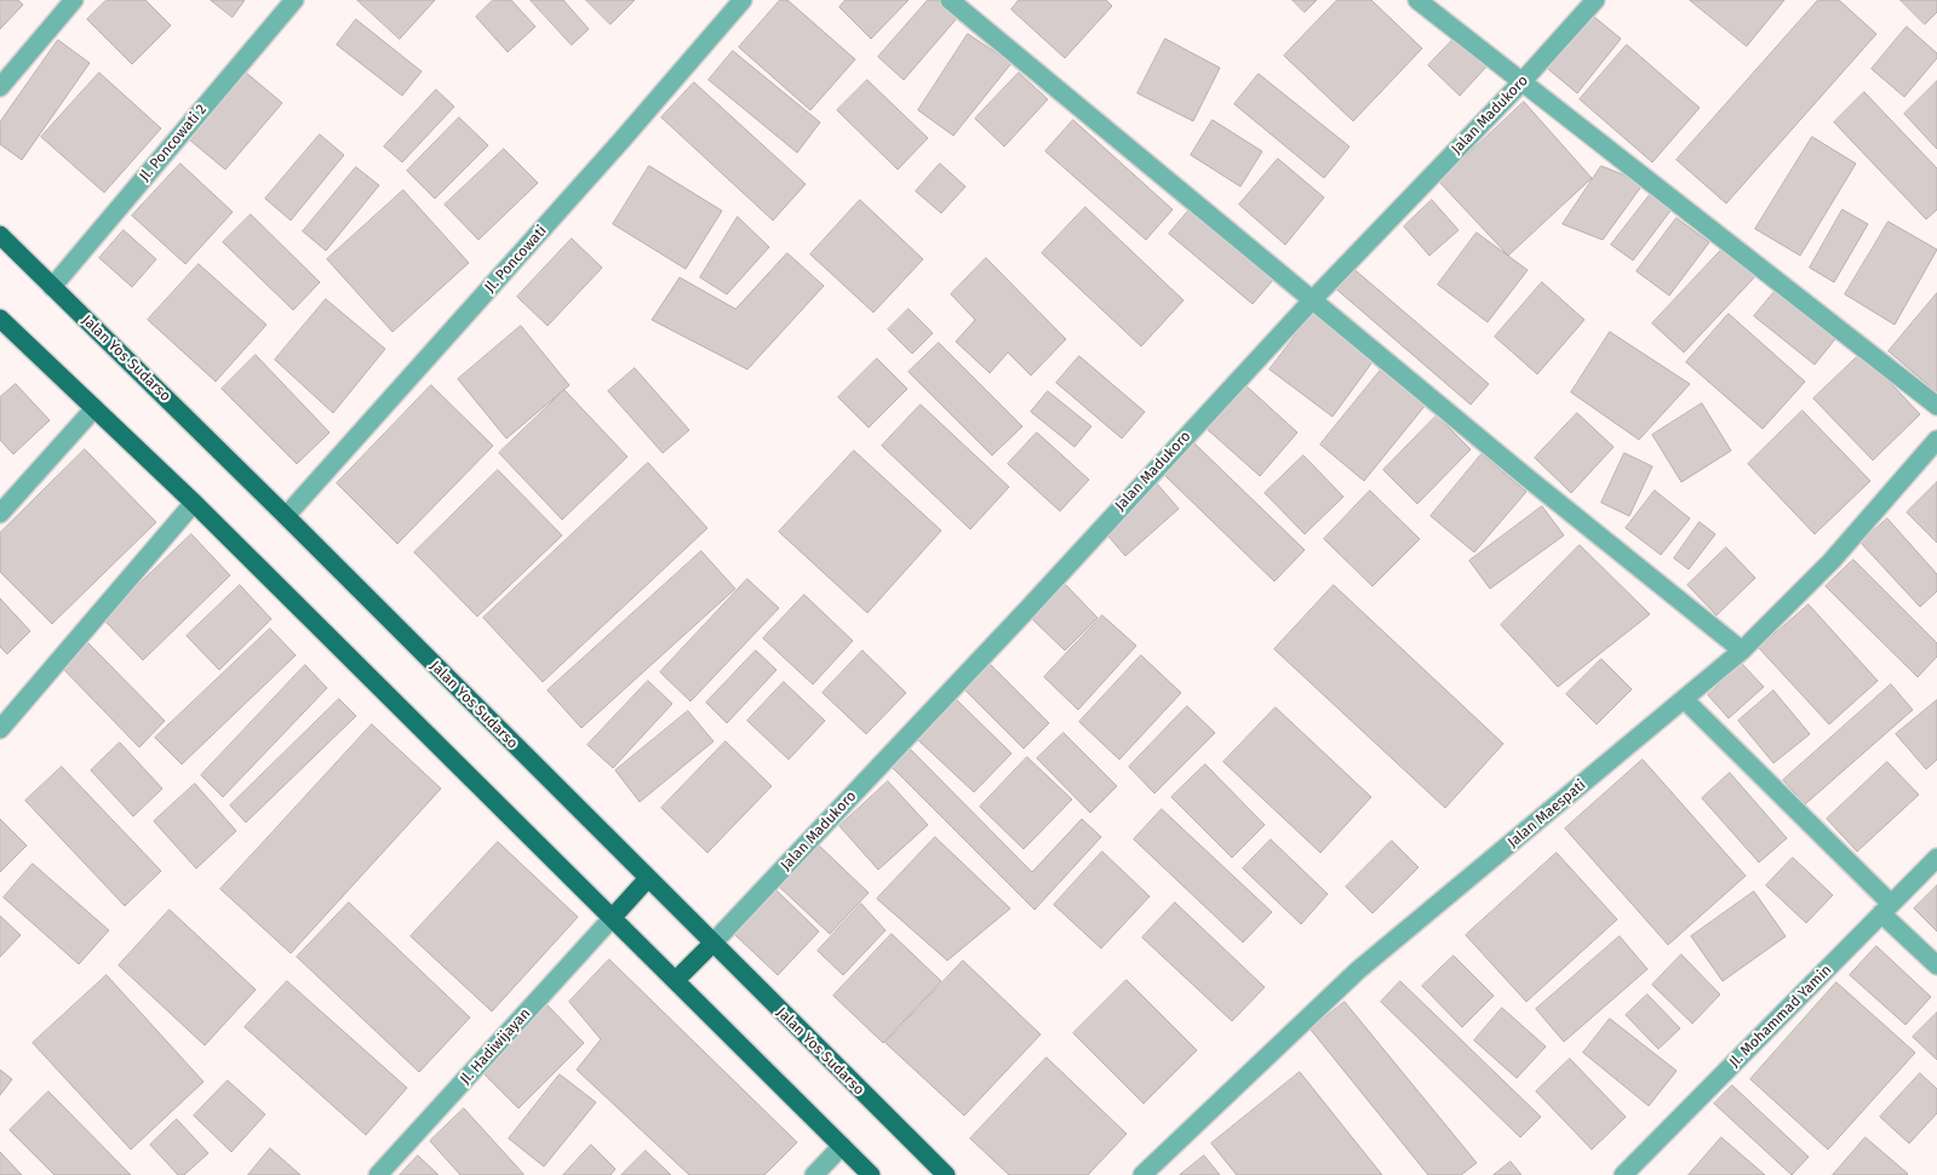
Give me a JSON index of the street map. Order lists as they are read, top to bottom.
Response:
{
  "streets": {
    "main road": ["Jalan Yos Sudarso"],
    "street": [
      "Jalan Madukoro",
      "Jl. Poncowati 2",
      "Jl. Poncowati",
      "Jalan Maespati",
      "Jl. Mohammad Yamin",
      "Jl. Hadiwijayan"
    ]
  },
  "crossings": [
    ["Jalan Madukoro", "Jalan Yos Sudarso"],
    ["Jl. Poncowati 2", "Jalan Yos Sudarso"],
    ["Jl. Poncowati", "Jalan Yos Sudarso"]
  ]
}
